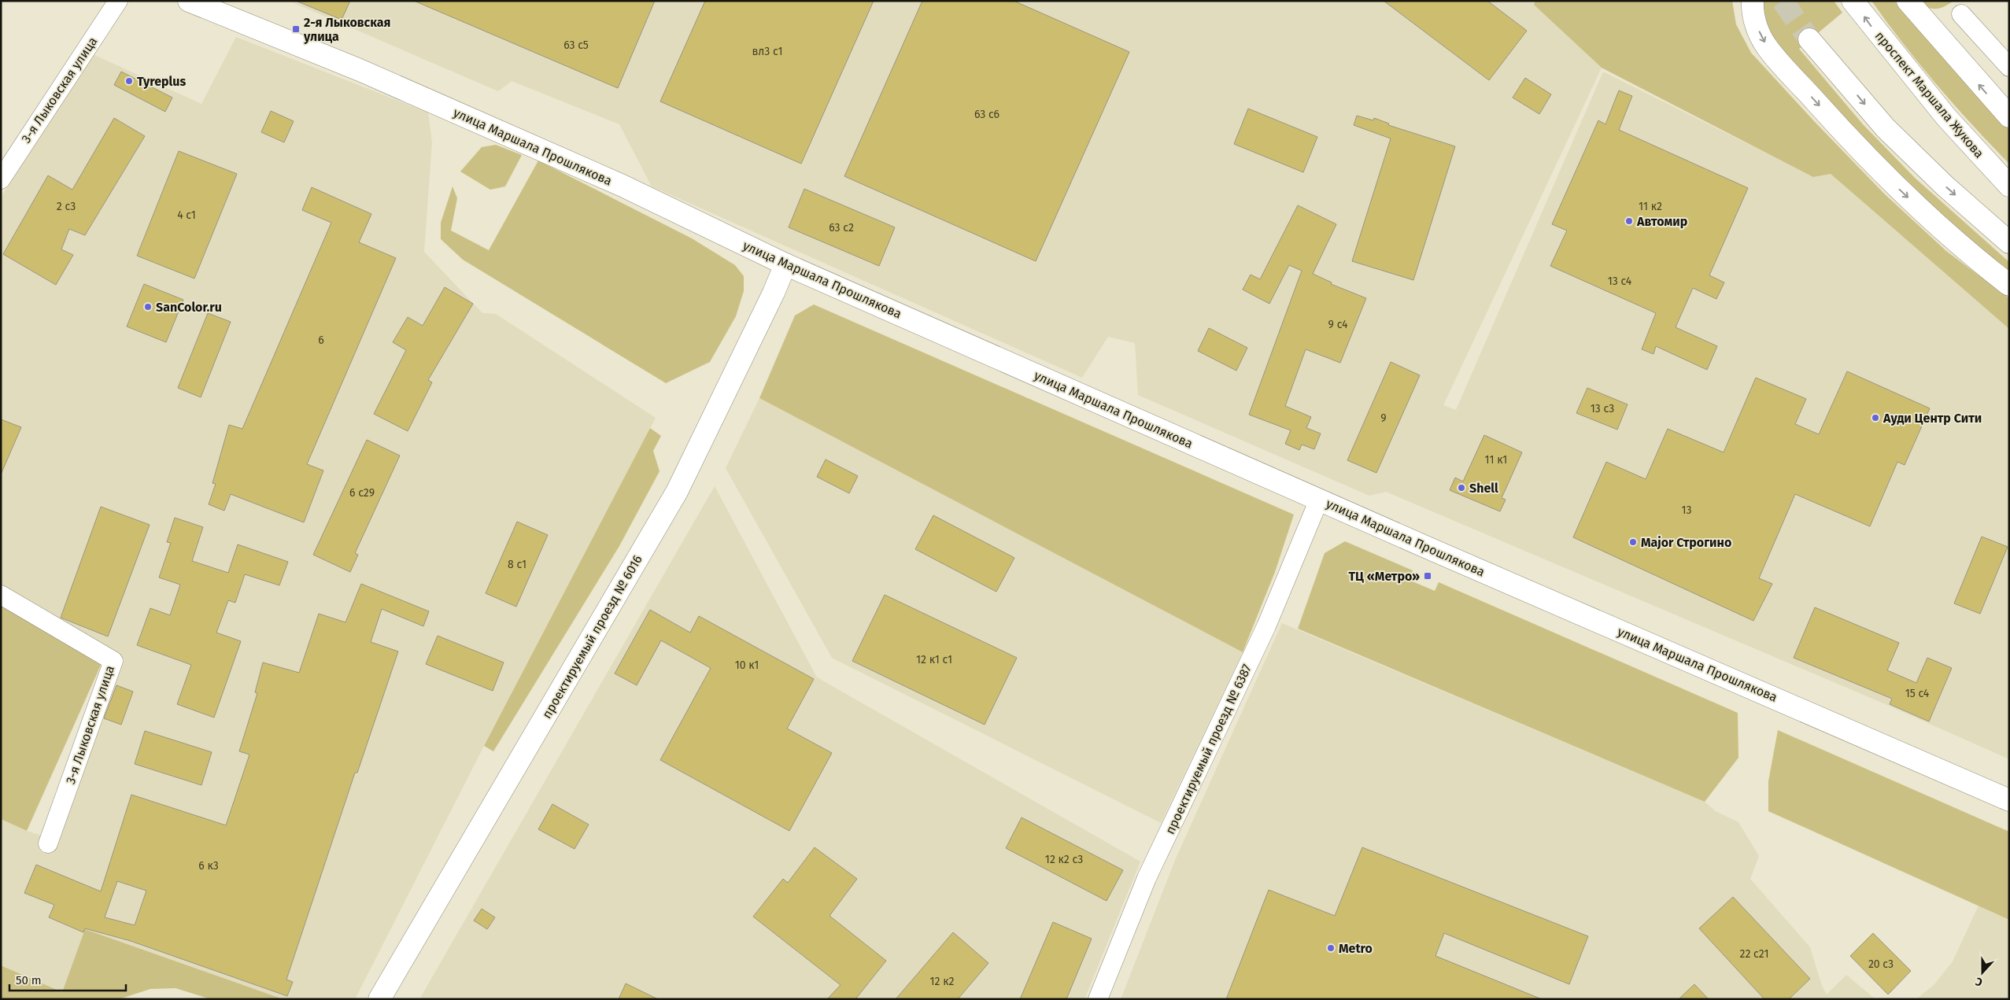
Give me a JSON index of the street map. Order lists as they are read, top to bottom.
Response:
{
  "streets": {
    "main road": ["проспект Маршала Жукова", "улица Маршала Прошлякова", "проектируемый проезд № 6016"],
    "street": ["3-я Лыковская улица", "проектируемый проезд № 6387"]
  },
  "crossings": [
    ["улица Маршала Прошлякова", "проектируемый проезд № 6016"],
    ["улица Маршала Прошлякова", "проектируемый проезд № 6387"]
  ],
  "places": {
    "transit": ["2-я Лыковская улица", "ТЦ «Метро»"],
    "other": [
      "Tyreplus",
      "Автомир",
      "SanColor.ru",
      "Ауди Центр Сити",
      "Shell",
      "Major Строгино",
      "Metro"
    ]
  },
  "house_numbers": [
    "63 с5",
    "вл3 с1",
    "63 с6",
    "2 с3",
    "11 к2",
    "4 с1",
    "63 с2",
    "13 с4",
    "9 с4",
    "6",
    "13 с3",
    "9",
    "11 к1",
    "6 с29",
    "13",
    "8 с1",
    "12 к1 с1",
    "10 к1",
    "15 с4",
    "12 к2 с3",
    "6 к3",
    "22 с21",
    "20 с3",
    "12 к2"
  ],
  "scale_bar": "50 m",
  "north": "bottom"
}
